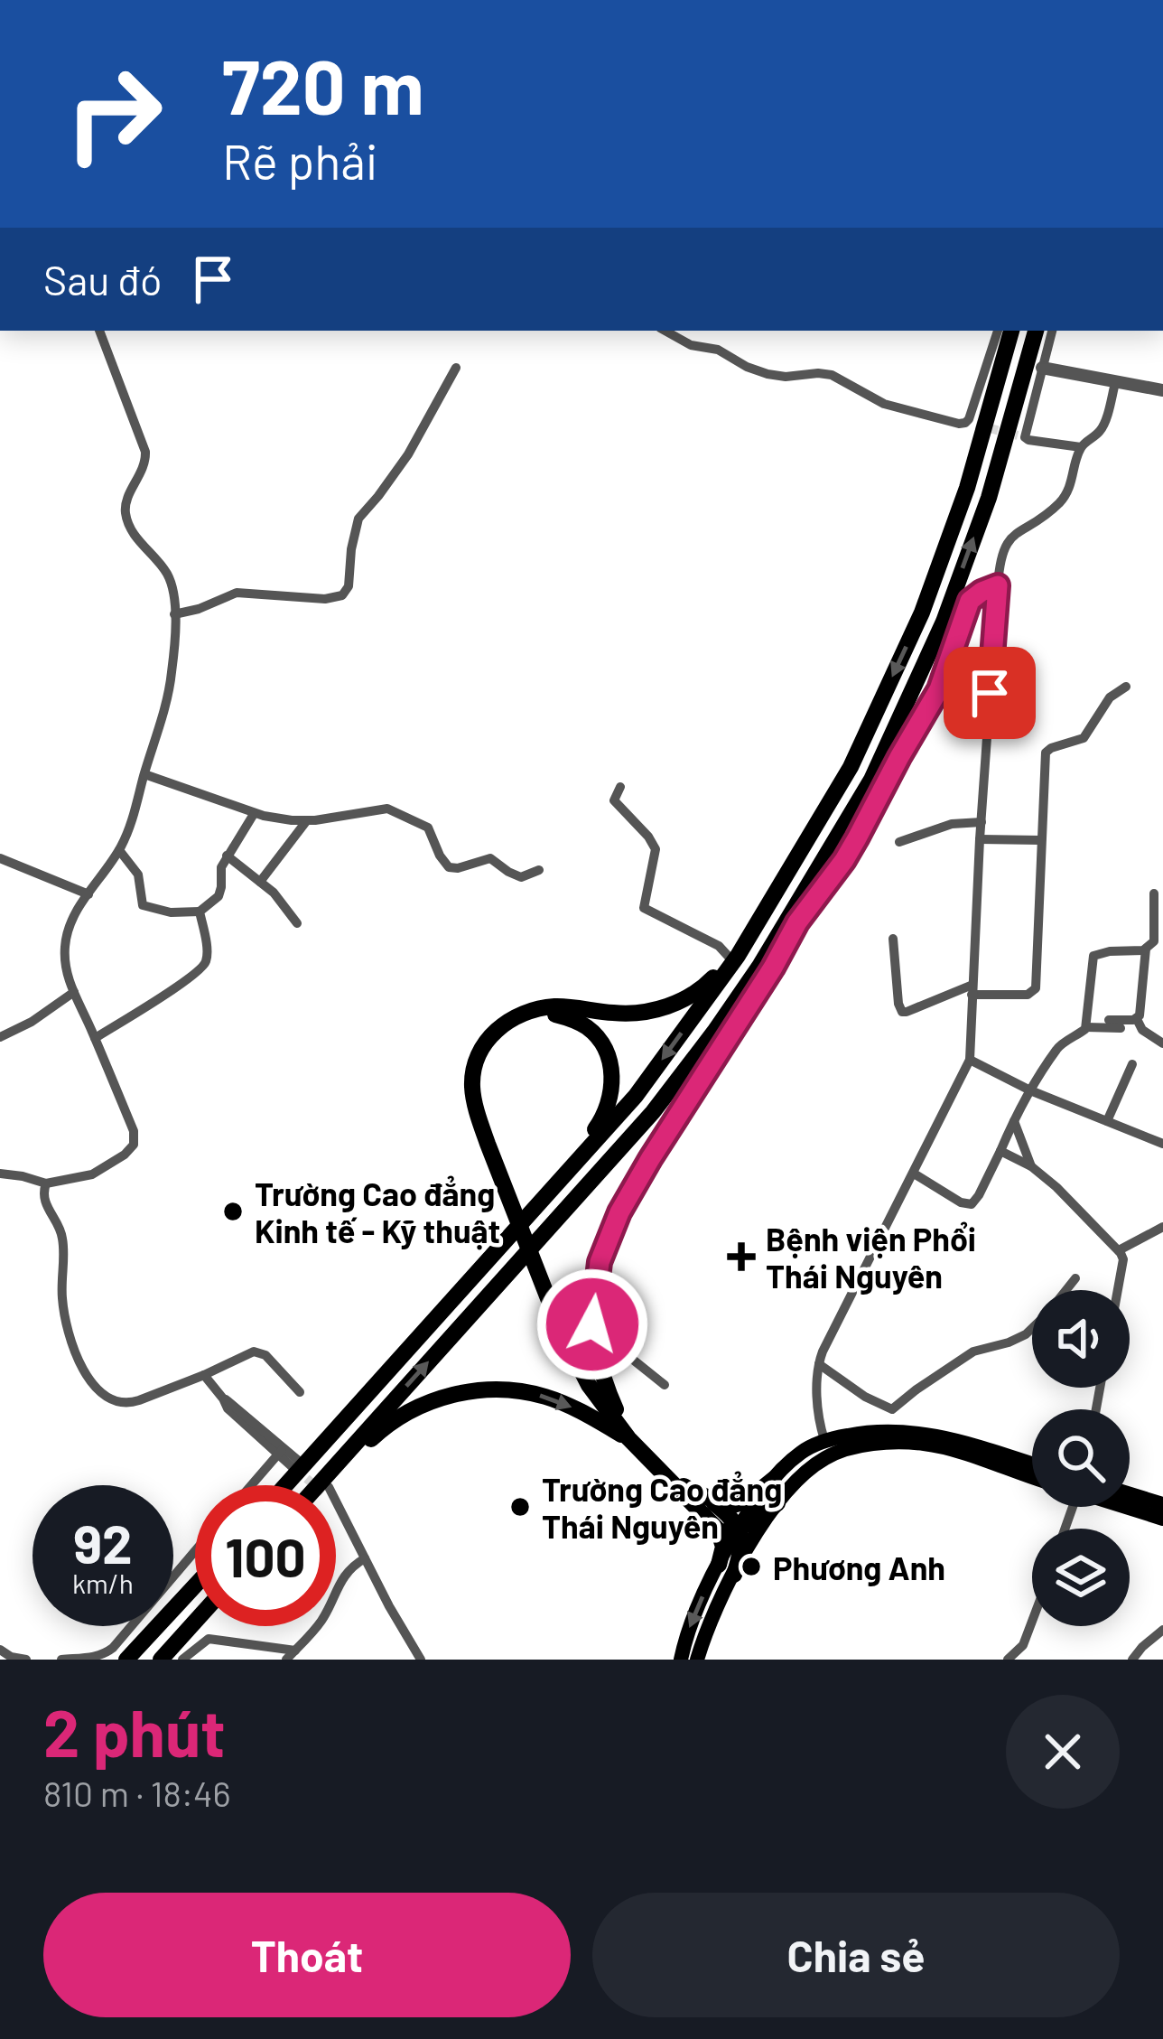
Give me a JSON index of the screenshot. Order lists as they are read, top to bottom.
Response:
{
  "places": {
    "other": ["Trường Cao đẳng Kinh tế - Kỹ thuật", "Trường Cao đẳng Thái Nguyên", "Phương Anh"],
    "health": ["Bệnh viện Phổi Thái Nguyên"]
  },
  "page": {
    "turn": ["720 m", "Rẽ phải"],
    "then": "Sau đó",
    "speed": "92 km/h",
    "limit": "100",
    "heading": ["2 phút", "810 m · 18:46"],
    "buttons": ["Thoát", "Chia sẻ"]
  }
}
